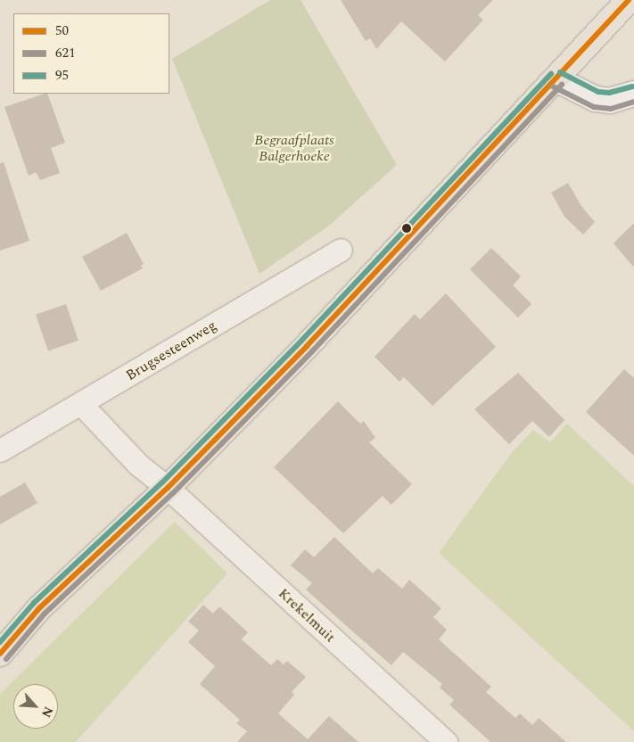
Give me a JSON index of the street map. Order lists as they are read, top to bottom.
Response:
{
  "streets": {
    "street": ["Brugsesteenweg", "Krekelmuit"]
  },
  "crossings": [
    ["Brugsesteenweg", "Krekelmuit"]
  ],
  "parks": ["Begraafplaats Balgerhoeke"],
  "lines": ["transit line 50", "transit line 95", "transit line 621"],
  "legend": ["50", "621", "95"],
  "north": "bottom right"
}
